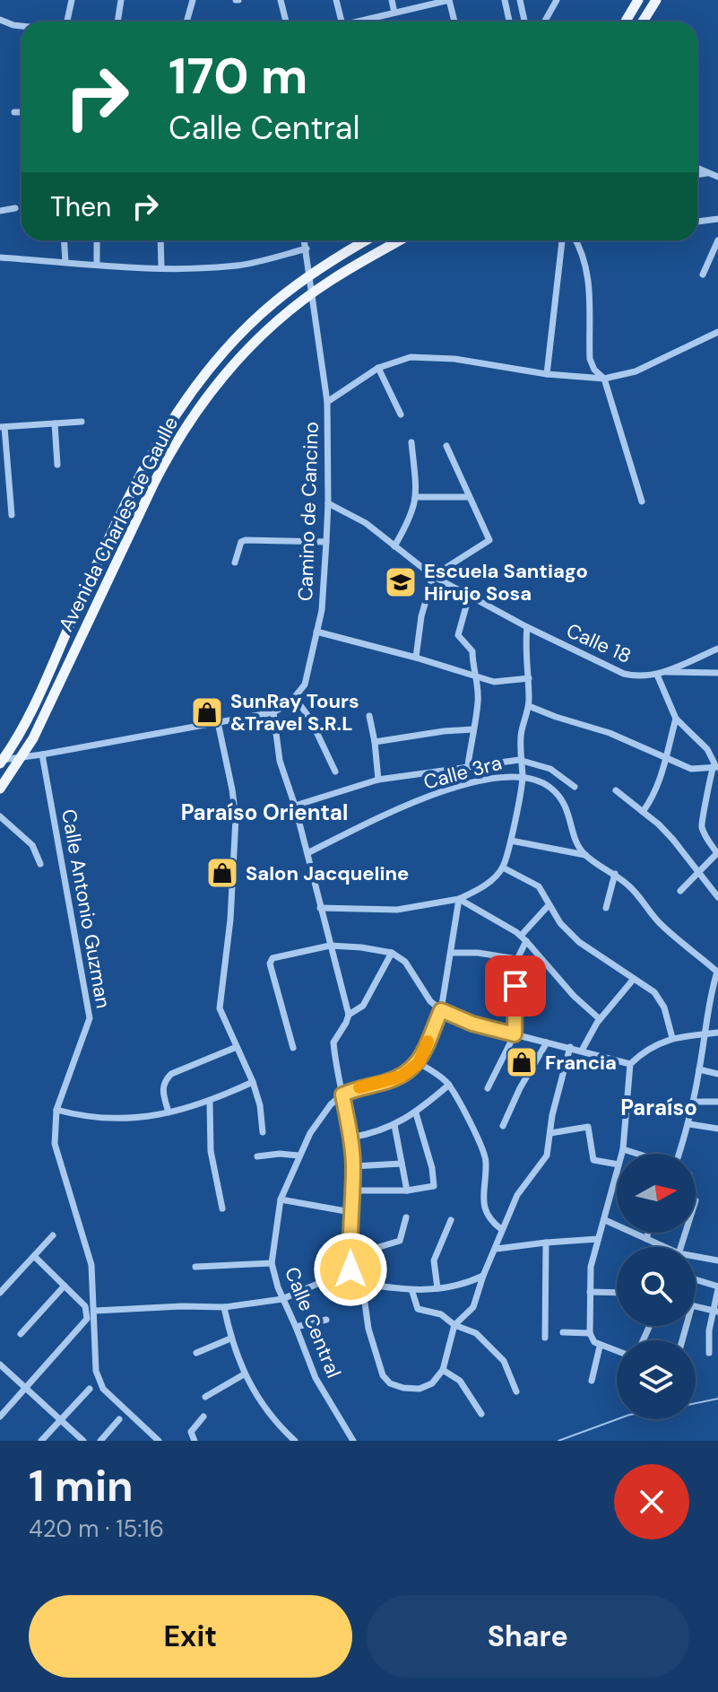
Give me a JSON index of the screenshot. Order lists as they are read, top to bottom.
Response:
{
  "streets": {
    "main road": ["Avenida Charles de Gaulle"],
    "street": [
      "Camino de Cancino",
      "Calle 18",
      "Calle 3ra",
      "Calle Antonio Guzman",
      "Calle Central"
    ]
  },
  "crossings": [
    ["Camino de Cancino", "Avenida Charles de Gaulle"],
    ["Camino de Cancino", "Calle 18"]
  ],
  "districts": ["Paraíso Oriental", "Paraíso"],
  "places": {
    "school or university": ["Escuela Santiago Hirujo Sosa"],
    "shop": ["SunRay Tours &Travel S.R.L", "Salon Jacqueline", "Francia"]
  },
  "north": "right",
  "page": {
    "turn": ["170 m", "Calle Central"],
    "then": "Then",
    "heading": ["1 min", "420 m · 15:16"],
    "buttons": ["Exit", "Share"]
  }
}
